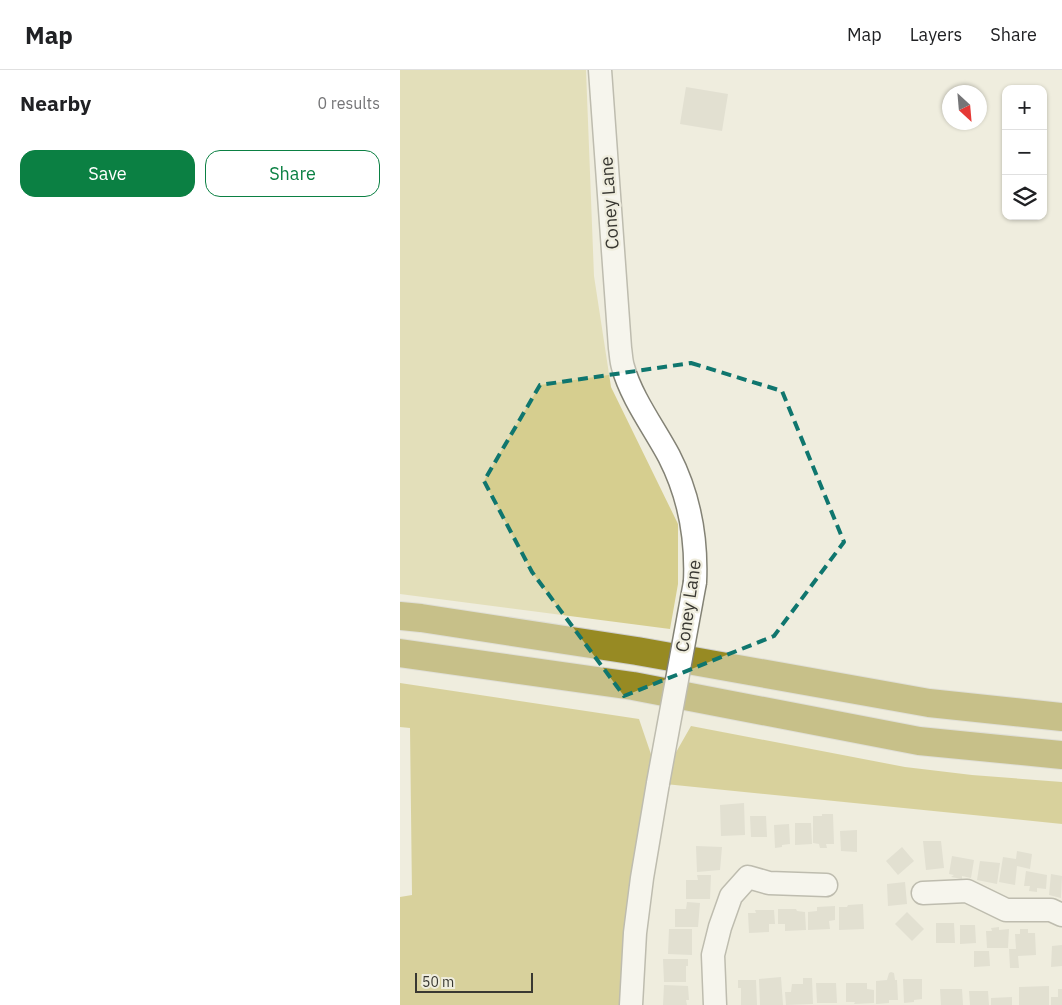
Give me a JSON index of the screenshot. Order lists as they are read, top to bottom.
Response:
{
  "streets": {
    "street": ["Coney Lane"]
  },
  "scale_bar": "50 m",
  "north": "bottom right",
  "page": {
    "header": "Map",
    "nav": ["Map", "Layers", "Share"],
    "heading": ["Nearby", "0 results"],
    "map_buttons": ["+", "−"],
    "buttons": ["Save", "Share"],
    "scale": "50 m"
  }
}
